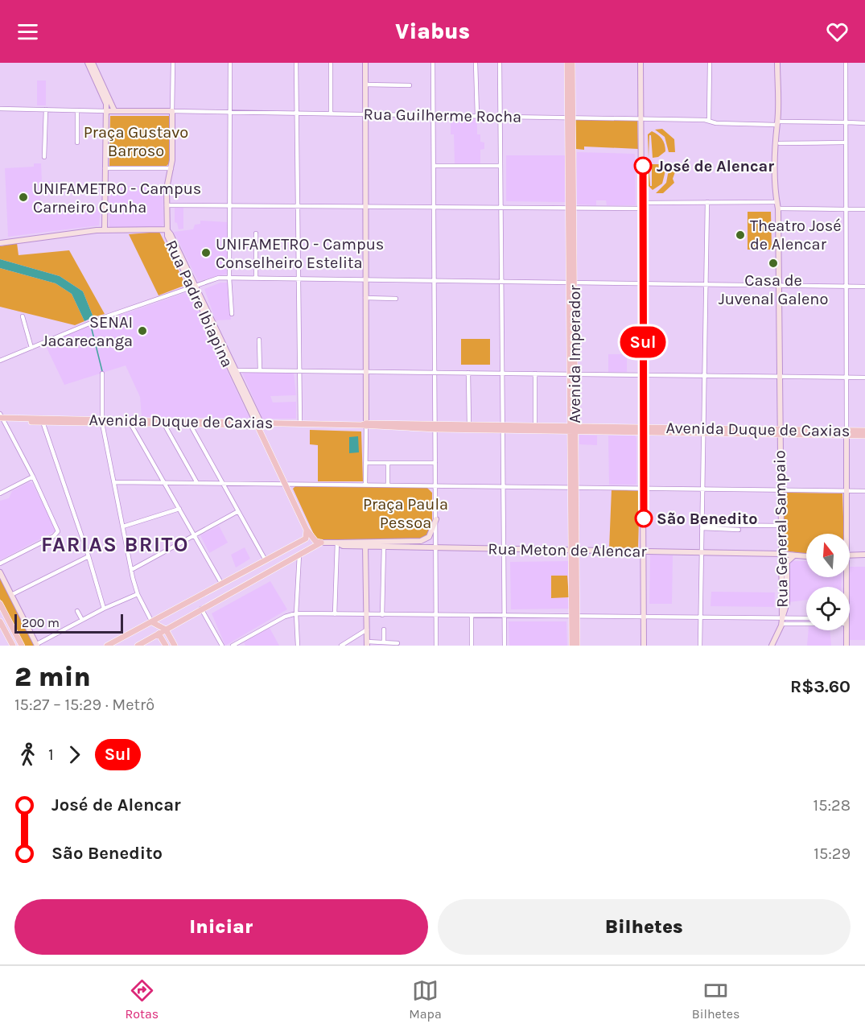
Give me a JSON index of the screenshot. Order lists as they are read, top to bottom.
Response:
{
  "streets": {
    "main road": ["Rua Padre Ibiapina", "Avenida Imperador", "Avenida Duque de Caxias"],
    "street": ["Rua Guilherme Rocha", "Rua General Sampaio", "Rua Meton de Alencar"]
  },
  "crossings": [
    ["Rua Guilherme Rocha", "Avenida Imperador"],
    ["Rua Guilherme Rocha", "Rua General Sampaio"],
    ["Rua Padre Ibiapina", "Avenida Duque de Caxias"],
    ["Rua Padre Ibiapina", "Rua Meton de Alencar"],
    ["Avenida Imperador", "Avenida Duque de Caxias"],
    ["Avenida Imperador", "Rua Meton de Alencar"],
    ["Avenida Duque de Caxias", "Rua General Sampaio"],
    ["Rua General Sampaio", "Rua Meton de Alencar"]
  ],
  "districts": ["FARIAS BRITO"],
  "parks": ["Praça Gustavo Barroso", "Praça Paula Pessoa"],
  "places": [
    "José de Alencar",
    "UNIFAMETRO - Campus Carneiro Cunha",
    "Theatro José de Alencar",
    "UNIFAMETRO - Campus Conselheiro Estelita",
    "Casa de Juvenal Galeno",
    "SENAI Jacarecanga",
    "São Benedito"
  ],
  "lines": ["metro line Sul"],
  "scale_bar": "200 m",
  "north": "top",
  "page": {
    "header": "Viabus",
    "on_map": "Sul",
    "scale": "200 m",
    "heading": ["2 min", "15:27 – 15:29 · Metrô", "R$3.60"],
    "legs": ["1", "Sul"],
    "list": [
      {
        "name": "José de Alencar",
        "value": "15:28"
      },
      {
        "name": "São Benedito",
        "value": "15:29"
      }
    ],
    "buttons": ["Iniciar", "Bilhetes"],
    "tabs": ["Rotas", "Mapa", "Bilhetes"]
  }
}
